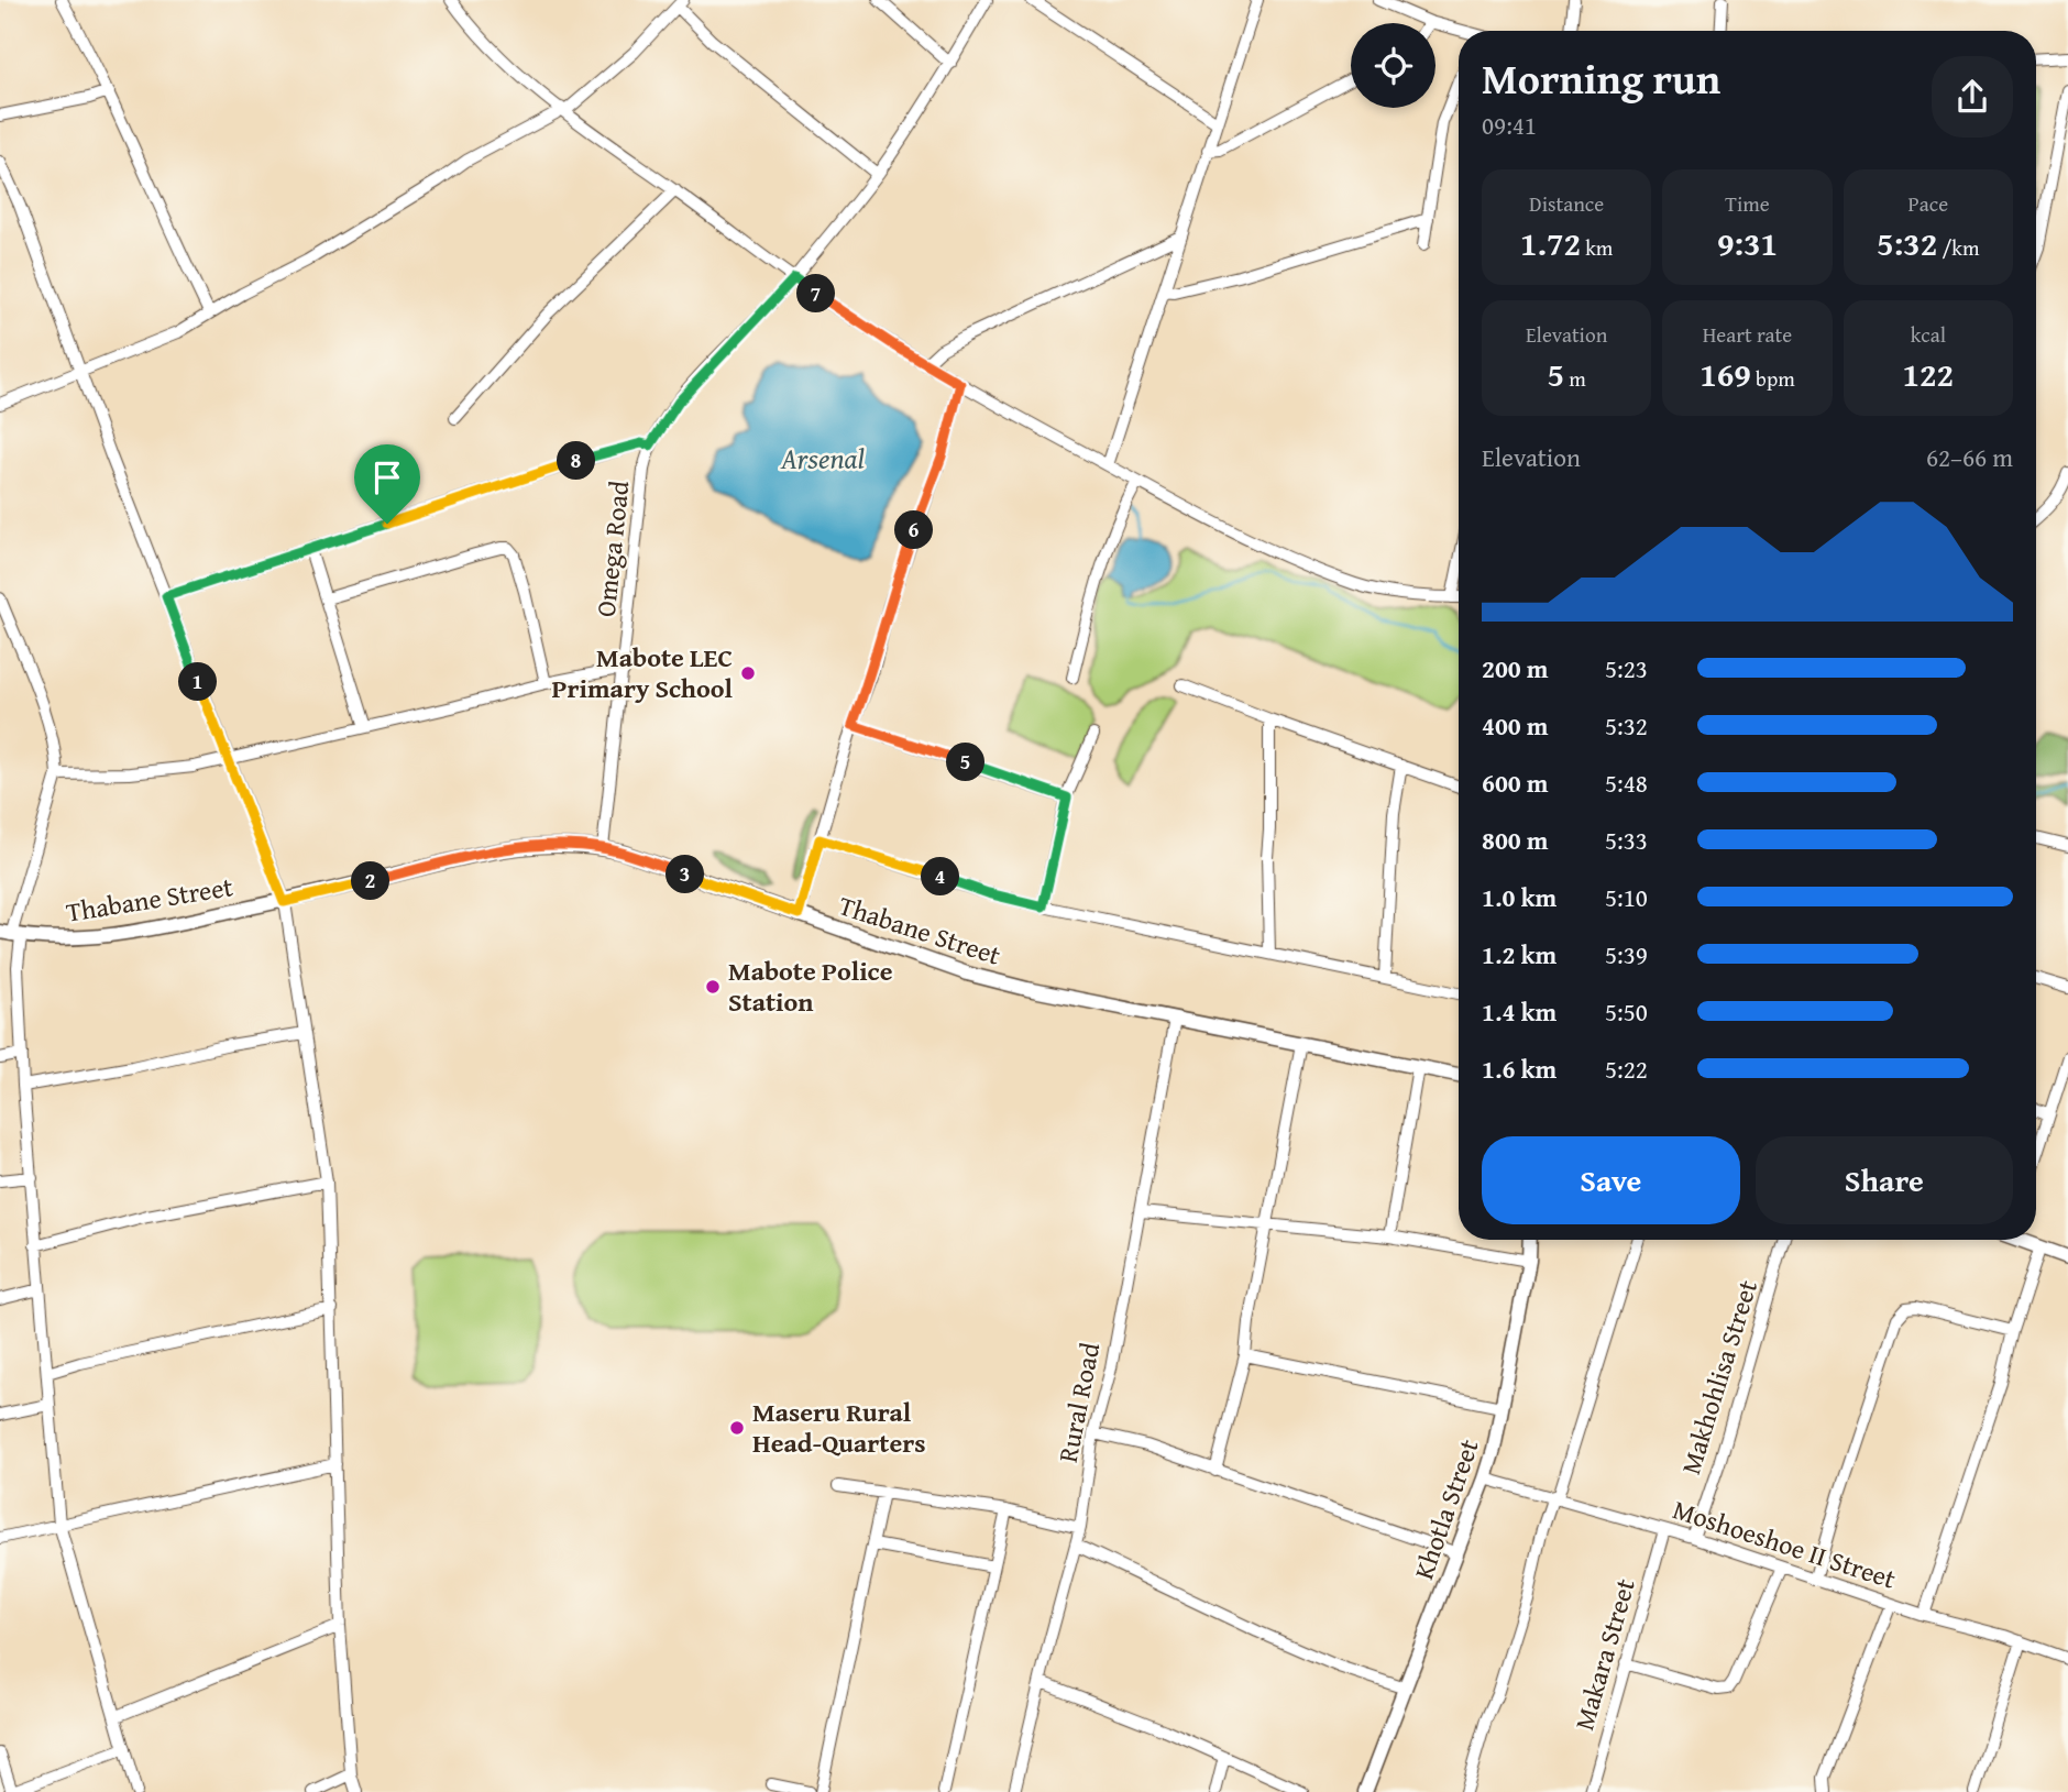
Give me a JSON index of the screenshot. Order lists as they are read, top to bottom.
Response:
{
  "streets": {
    "street": [
      "Omega Road",
      "Thabane Street",
      "Makhohlisa Street",
      "Rural Road",
      "Khotla Street",
      "Moshoeshoe II Street",
      "Makara Street"
    ]
  },
  "crossings": [
    ["Omega Road", "Thabane Street"],
    ["Thabane Street", "Rural Road"],
    ["Makhohlisa Street", "Moshoeshoe II Street"],
    ["Khotla Street", "Moshoeshoe II Street"],
    ["Moshoeshoe II Street", "Makara Street"]
  ],
  "water": ["Arsenal"],
  "places": ["Mabote LEC Primary School", "Mabote Police Station", "Maseru Rural Head-Quarters"],
  "page": {
    "heading": ["Morning run", "09:41"],
    "stats": [
      ["Distance", "1.72 km"],
      ["Time", "9:31"],
      ["Pace", "5:32 /km"],
      ["Elevation", "5 m"],
      ["Heart rate", "169 bpm"],
      ["kcal", "122"]
    ],
    "pins": [
      "7",
      "8",
      "6",
      "1",
      "5",
      "3",
      "4",
      "2"
    ],
    "chart": ["Elevation", "62–66 m"],
    "list": [
      {
        "name": "200 m",
        "note": "5:23"
      },
      {
        "name": "400 m",
        "note": "5:32"
      },
      {
        "name": "600 m",
        "note": "5:48"
      },
      {
        "name": "800 m",
        "note": "5:33"
      },
      {
        "name": "1.0 km",
        "note": "5:10"
      },
      {
        "name": "1.2 km",
        "note": "5:39"
      },
      {
        "name": "1.4 km",
        "note": "5:50"
      },
      {
        "name": "1.6 km",
        "note": "5:22"
      }
    ],
    "buttons": ["Save", "Share"]
  }
}
